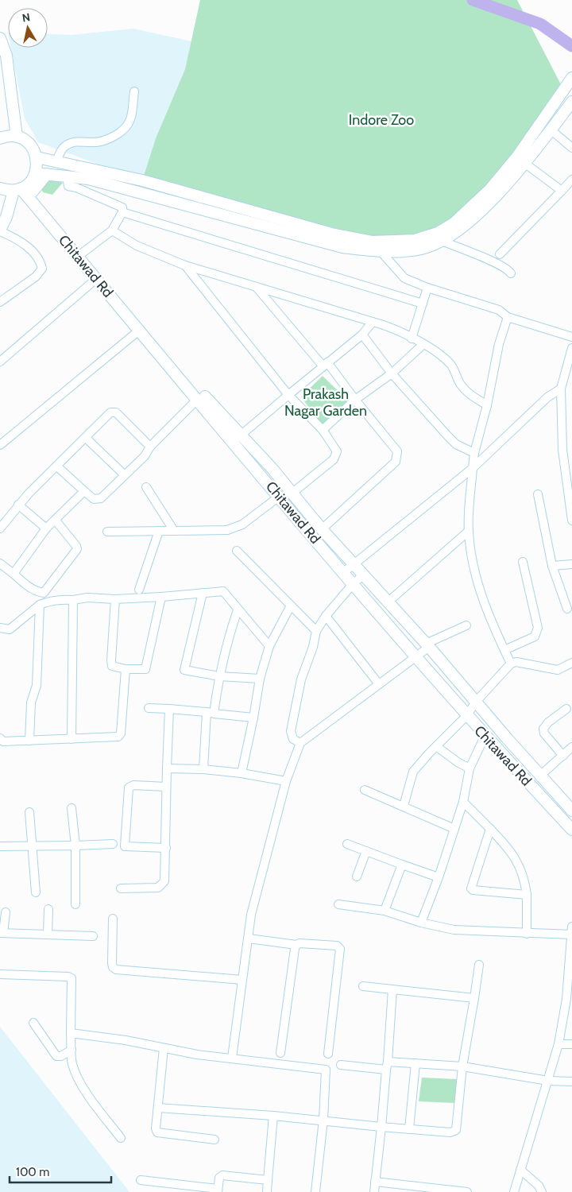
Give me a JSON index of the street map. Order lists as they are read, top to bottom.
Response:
{
  "streets": {
    "main road": ["Chitawad Rd"]
  },
  "parks": ["Indore Zoo", "Prakash Nagar Garden"],
  "scale_bar": "100 m",
  "north": "top"
}
